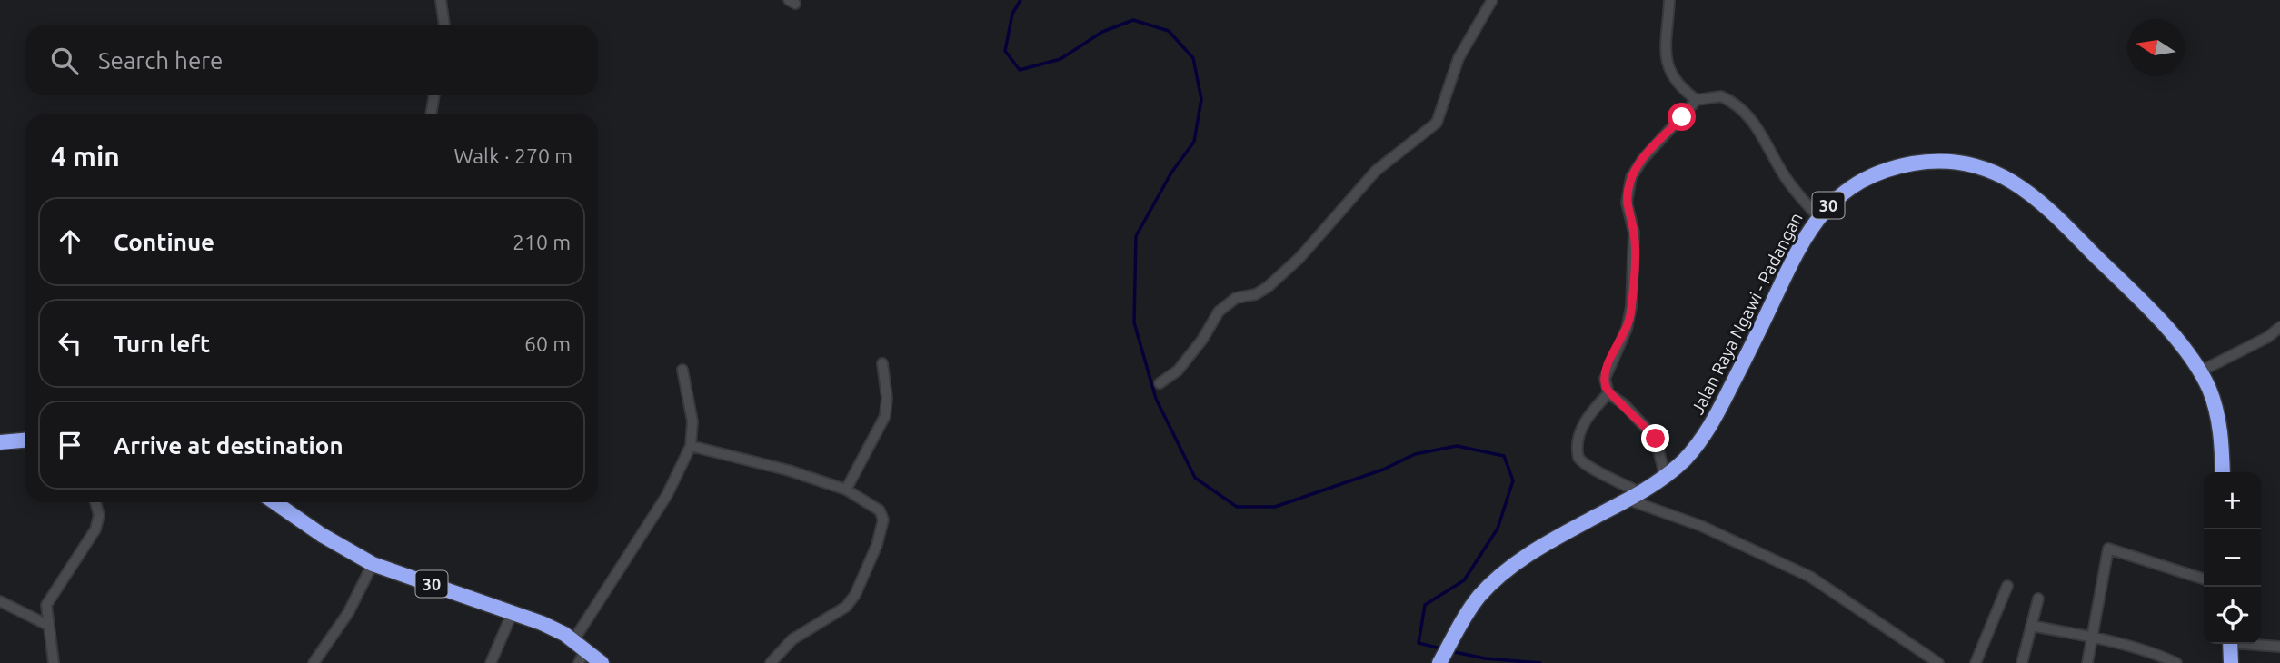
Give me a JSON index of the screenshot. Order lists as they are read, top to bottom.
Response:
{
  "streets": {
    "highway": ["30", "Jalan Raya Ngawi - Padangan"]
  },
  "north": "left",
  "page": {
    "search": "Search here",
    "heading": ["4 min", "Walk · 270 m"],
    "list": [
      ["Continue", "210 m"],
      ["Turn left", "60 m"],
      "Arrive at destination"
    ],
    "map_buttons": ["+", "−"]
  }
}
